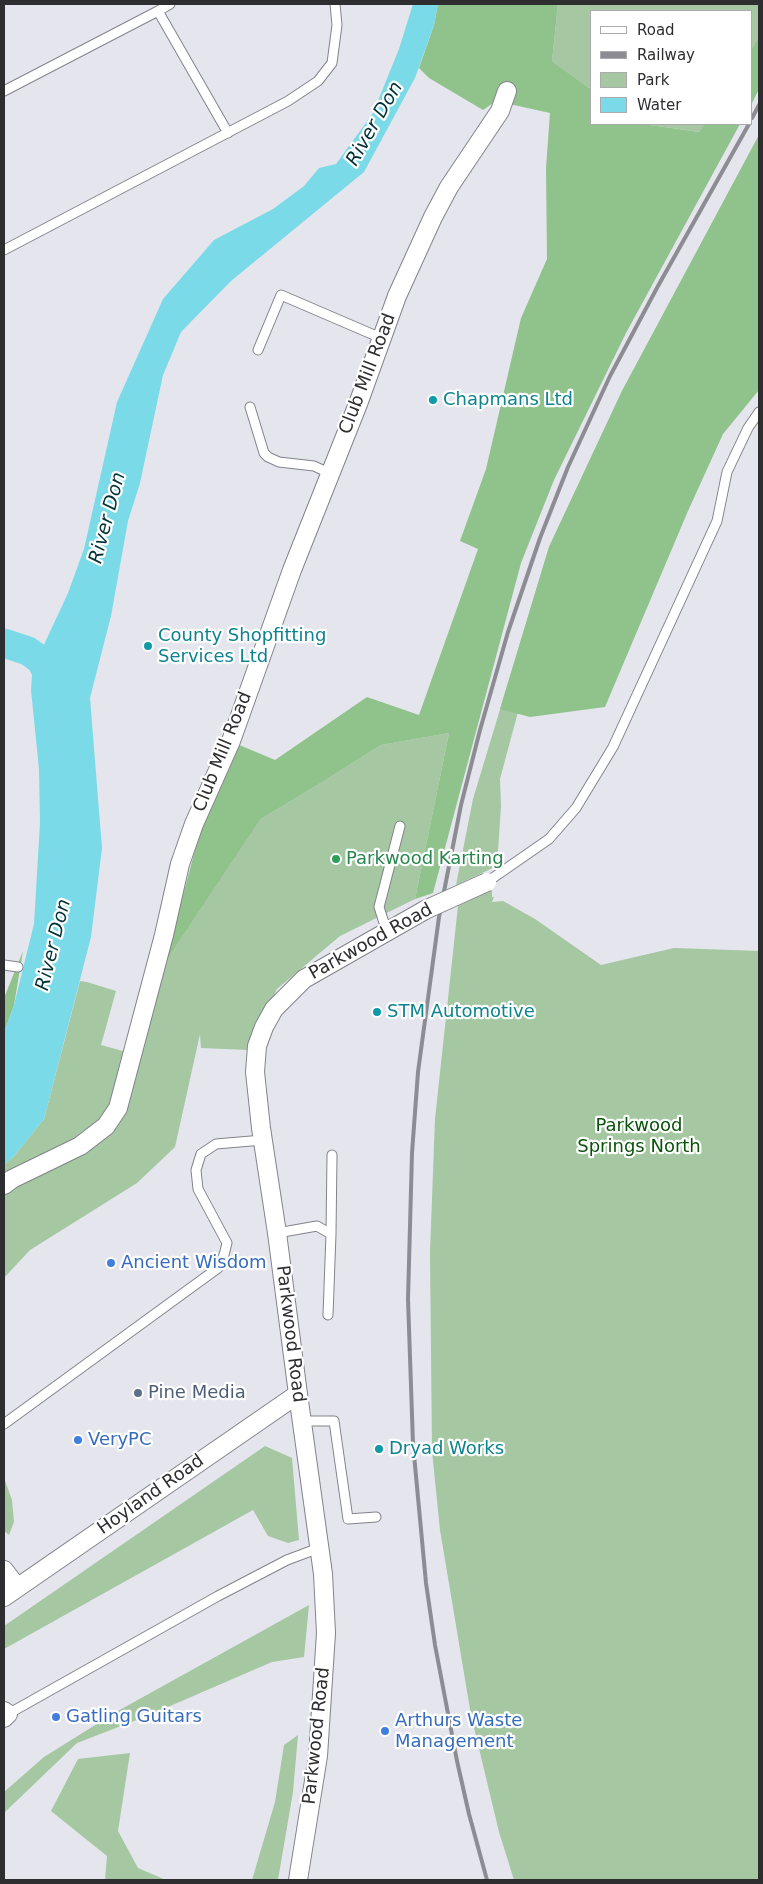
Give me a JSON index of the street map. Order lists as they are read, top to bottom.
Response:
{
  "streets": {
    "street": ["Club Mill Road", "Parkwood Road", "Hoyland Road"]
  },
  "crossings": [
    ["Parkwood Road", "Hoyland Road"]
  ],
  "water": ["River Don"],
  "parks": ["Parkwood Springs North"],
  "places": [
    "Chapmans Ltd",
    "County Shopfitting Services Ltd",
    "Parkwood Karting",
    "STM Automotive",
    "Ancient Wisdom",
    "Pine Media",
    "VeryPC",
    "Dryad Works",
    "Gatling Guitars",
    "Arthurs Waste Management"
  ],
  "legend": [
    "Road",
    "Railway",
    "Park",
    "Water"
  ]
}
